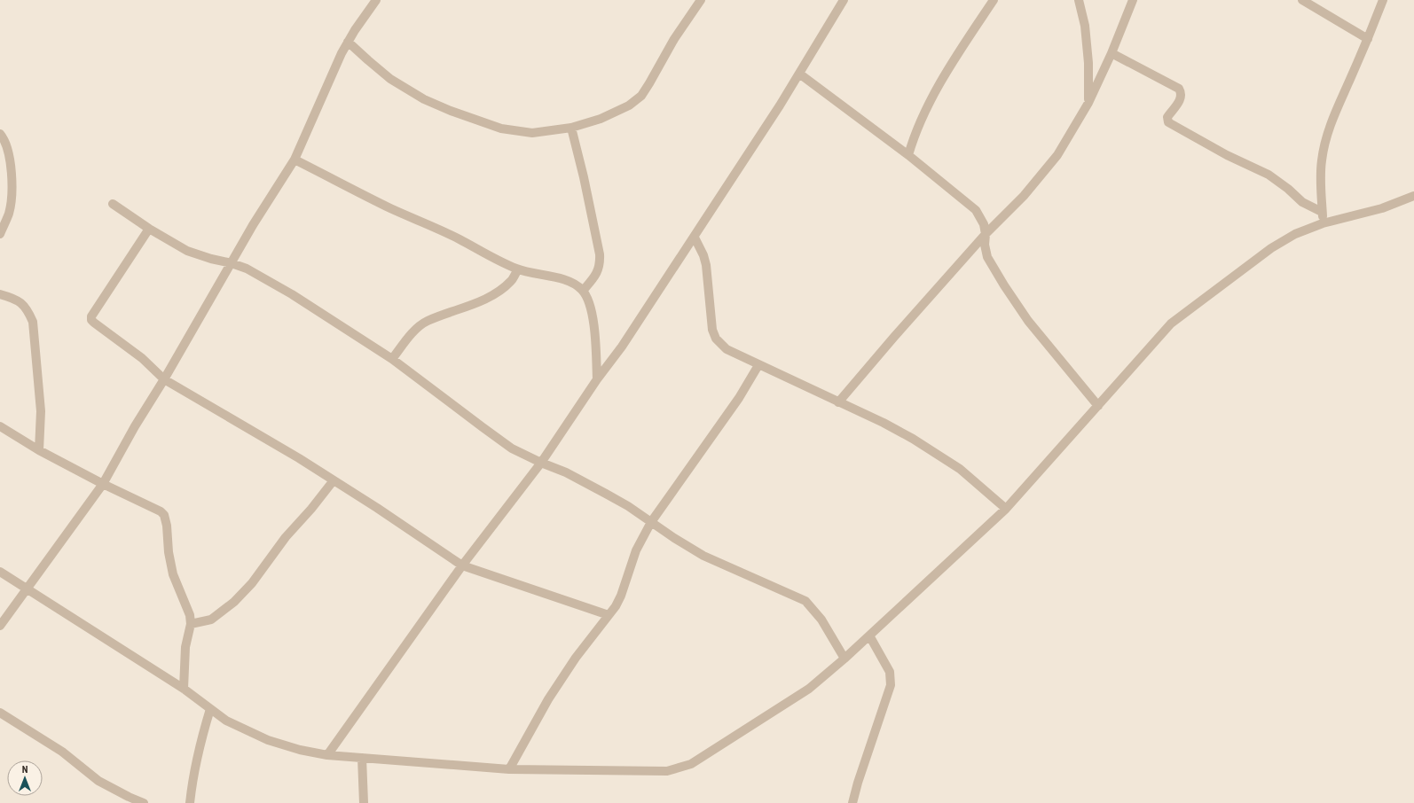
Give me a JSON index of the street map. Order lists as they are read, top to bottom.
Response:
{
  "north": "top"
}
